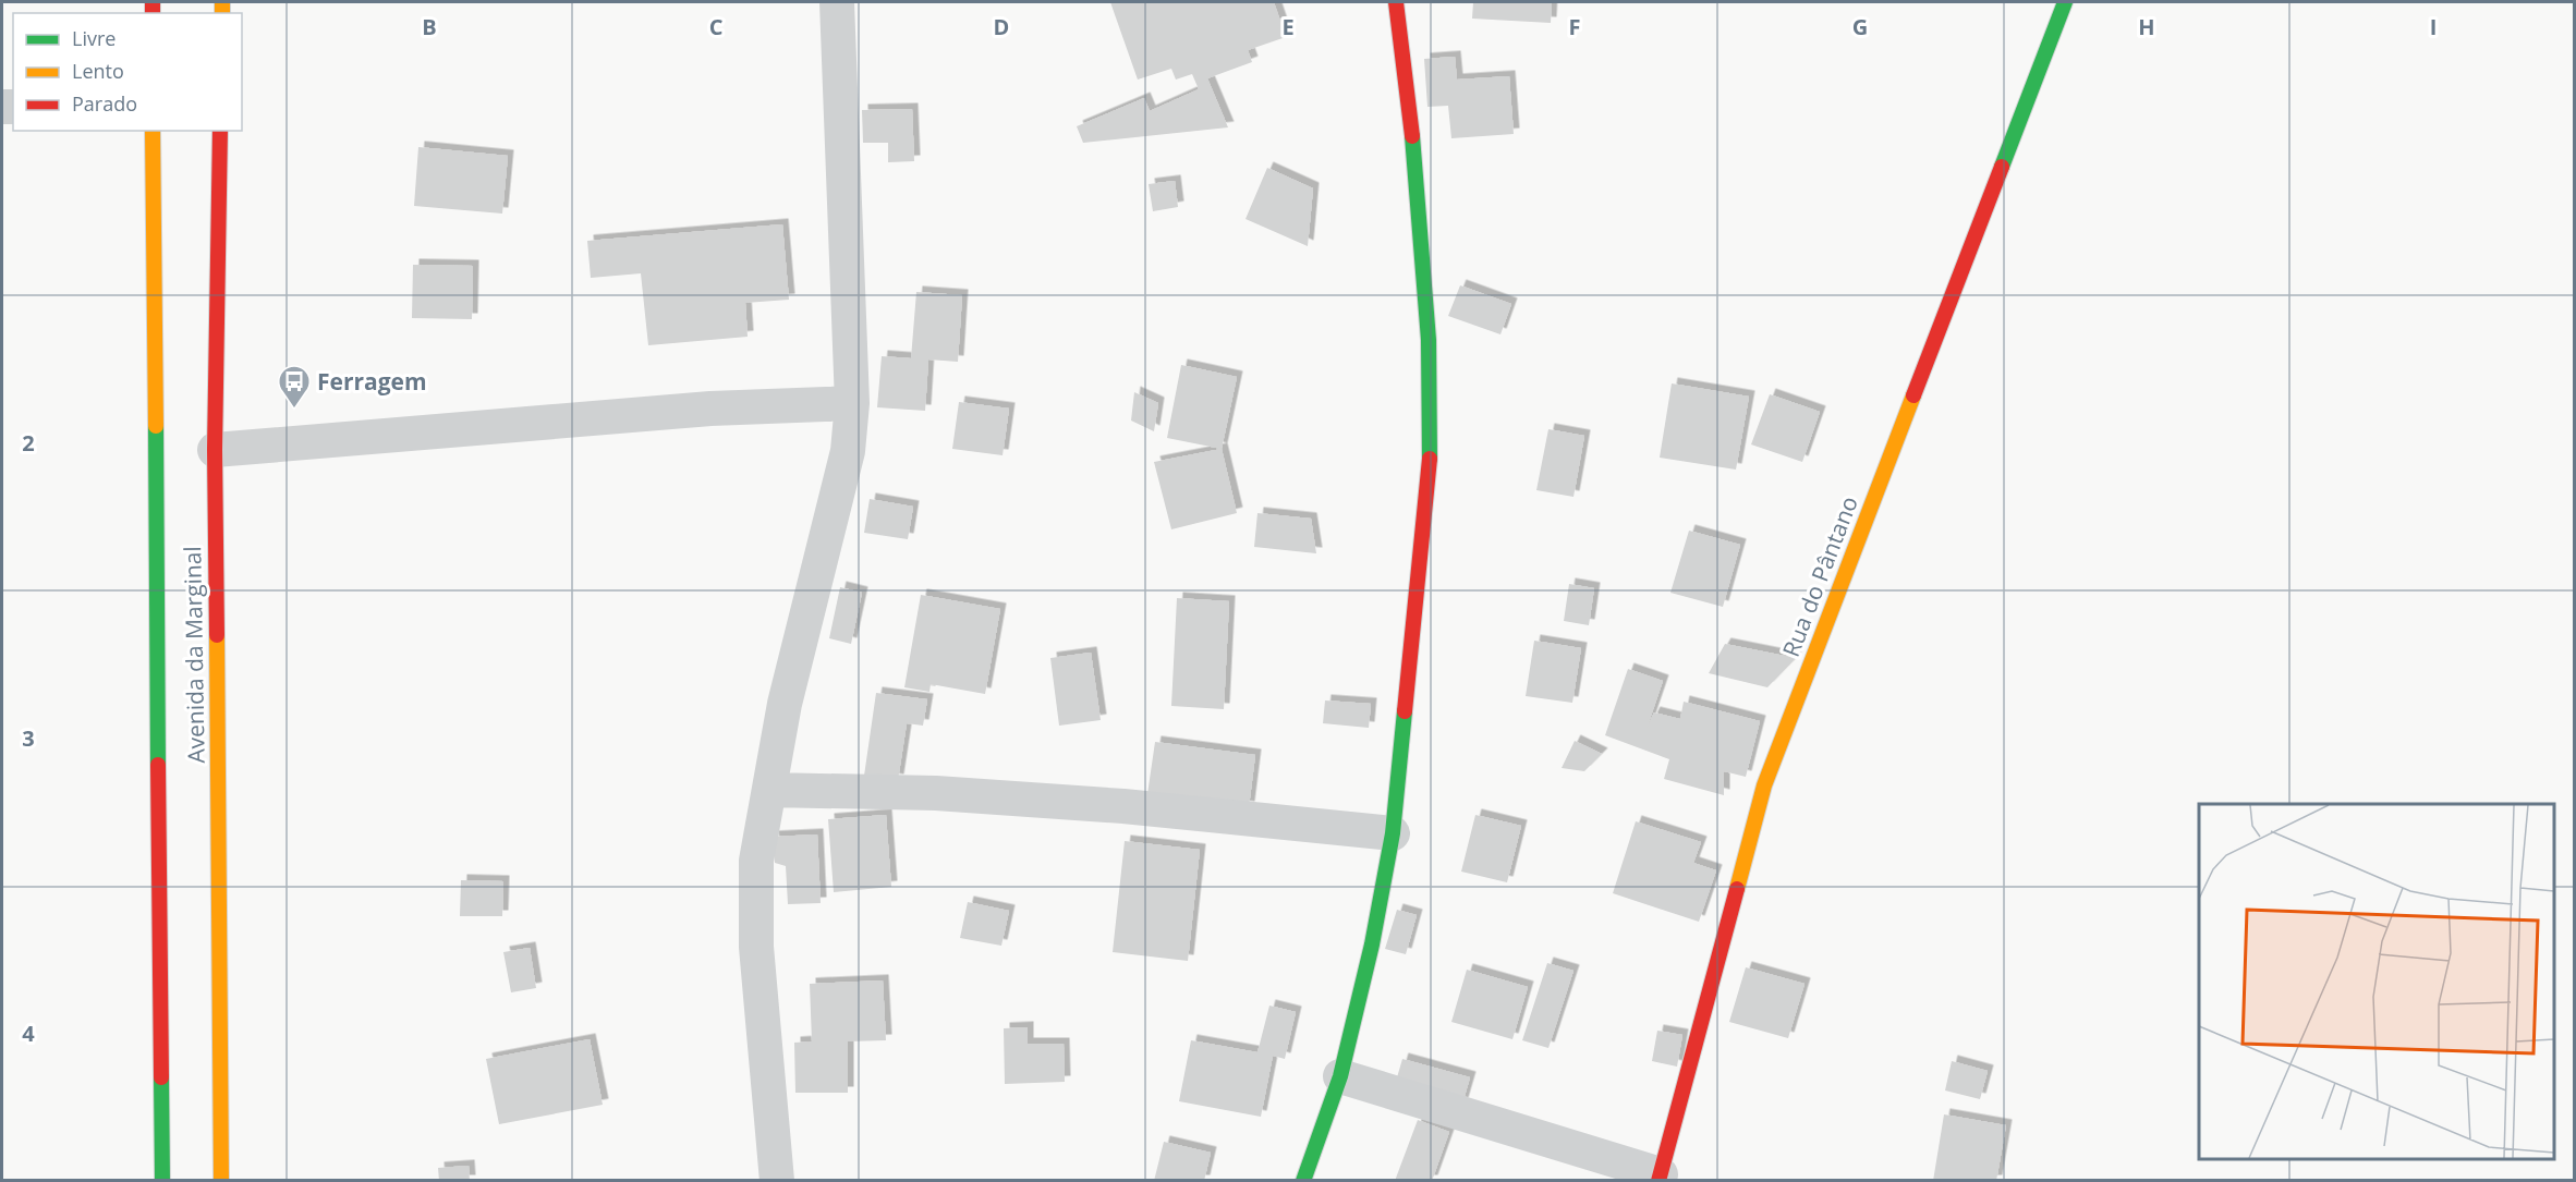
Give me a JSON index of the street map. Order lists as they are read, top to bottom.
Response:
{
  "streets": {
    "street": ["Rua do Pântano", "Avenida da Marginal"]
  },
  "places": {
    "bus stop": ["Ferragem"]
  },
  "legend": ["Livre", "Lento", "Parado"],
  "grid": {
    "columns": [
      "B",
      "C",
      "D",
      "E",
      "F",
      "G",
      "H",
      "I"
    ],
    "rows": ["2", "3", "4"]
  }
}
